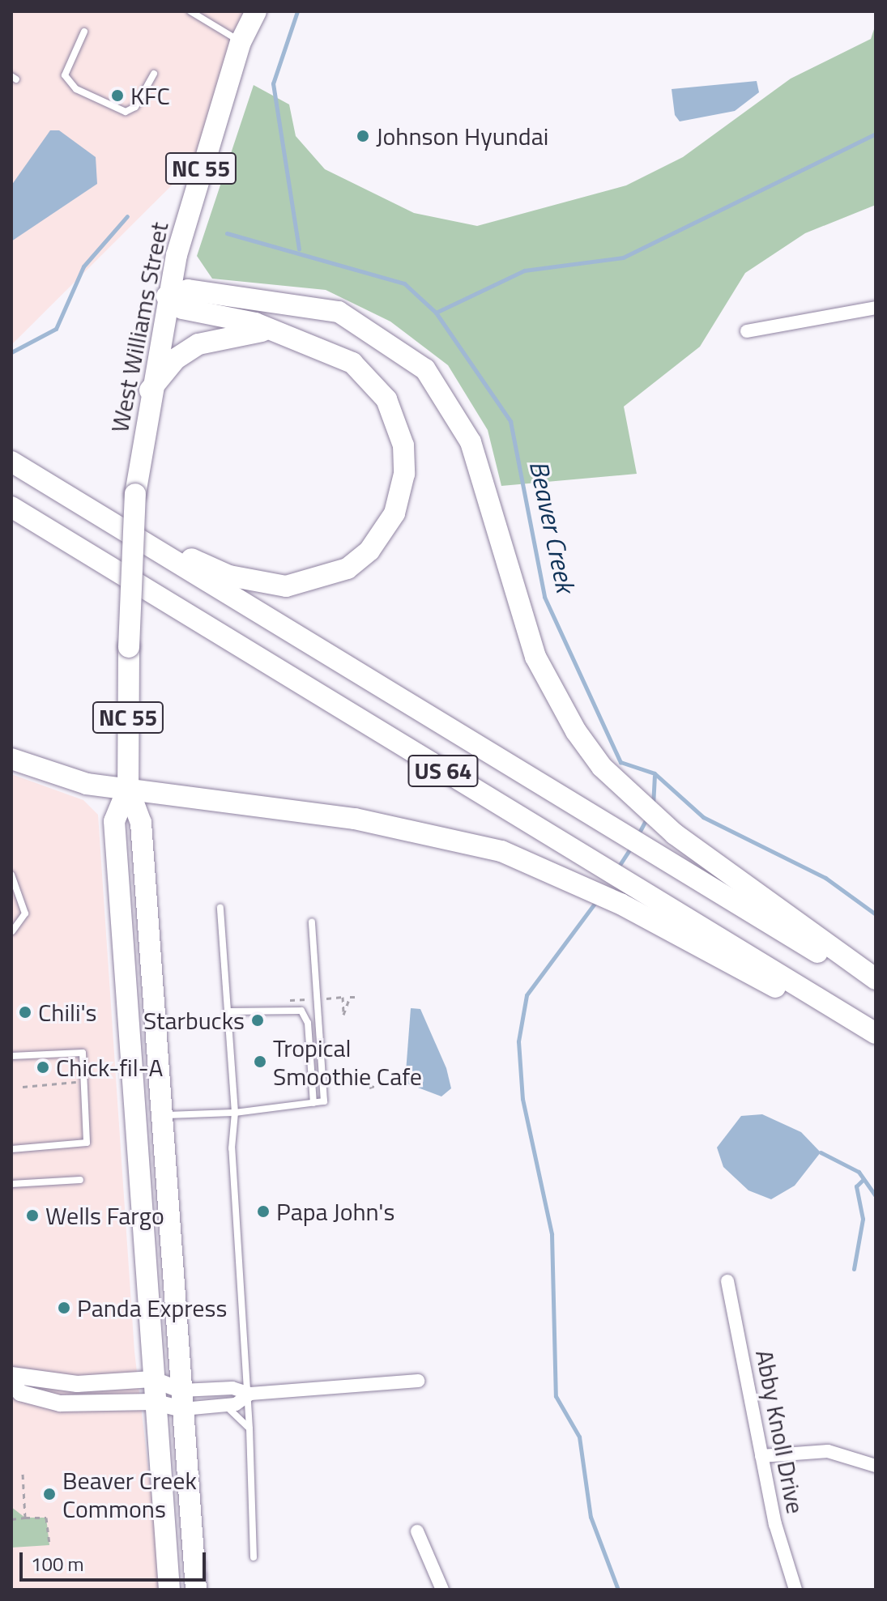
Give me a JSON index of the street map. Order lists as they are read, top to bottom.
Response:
{
  "streets": {
    "main road": ["NC 55", "West Williams Street", "US 64"],
    "street": ["Abby Knoll Drive"]
  },
  "crossings": [
    ["NC 55", "West Williams Street"]
  ],
  "water": ["Beaver Creek"],
  "places": [
    "KFC",
    "Johnson Hyundai",
    "Chili's",
    "Starbucks",
    "Tropical Smoothie Cafe",
    "Chick-fil-A",
    "Papa John's",
    "Wells Fargo",
    "Panda Express",
    "Beaver Creek Commons"
  ],
  "scale_bar": "100 m"
}
